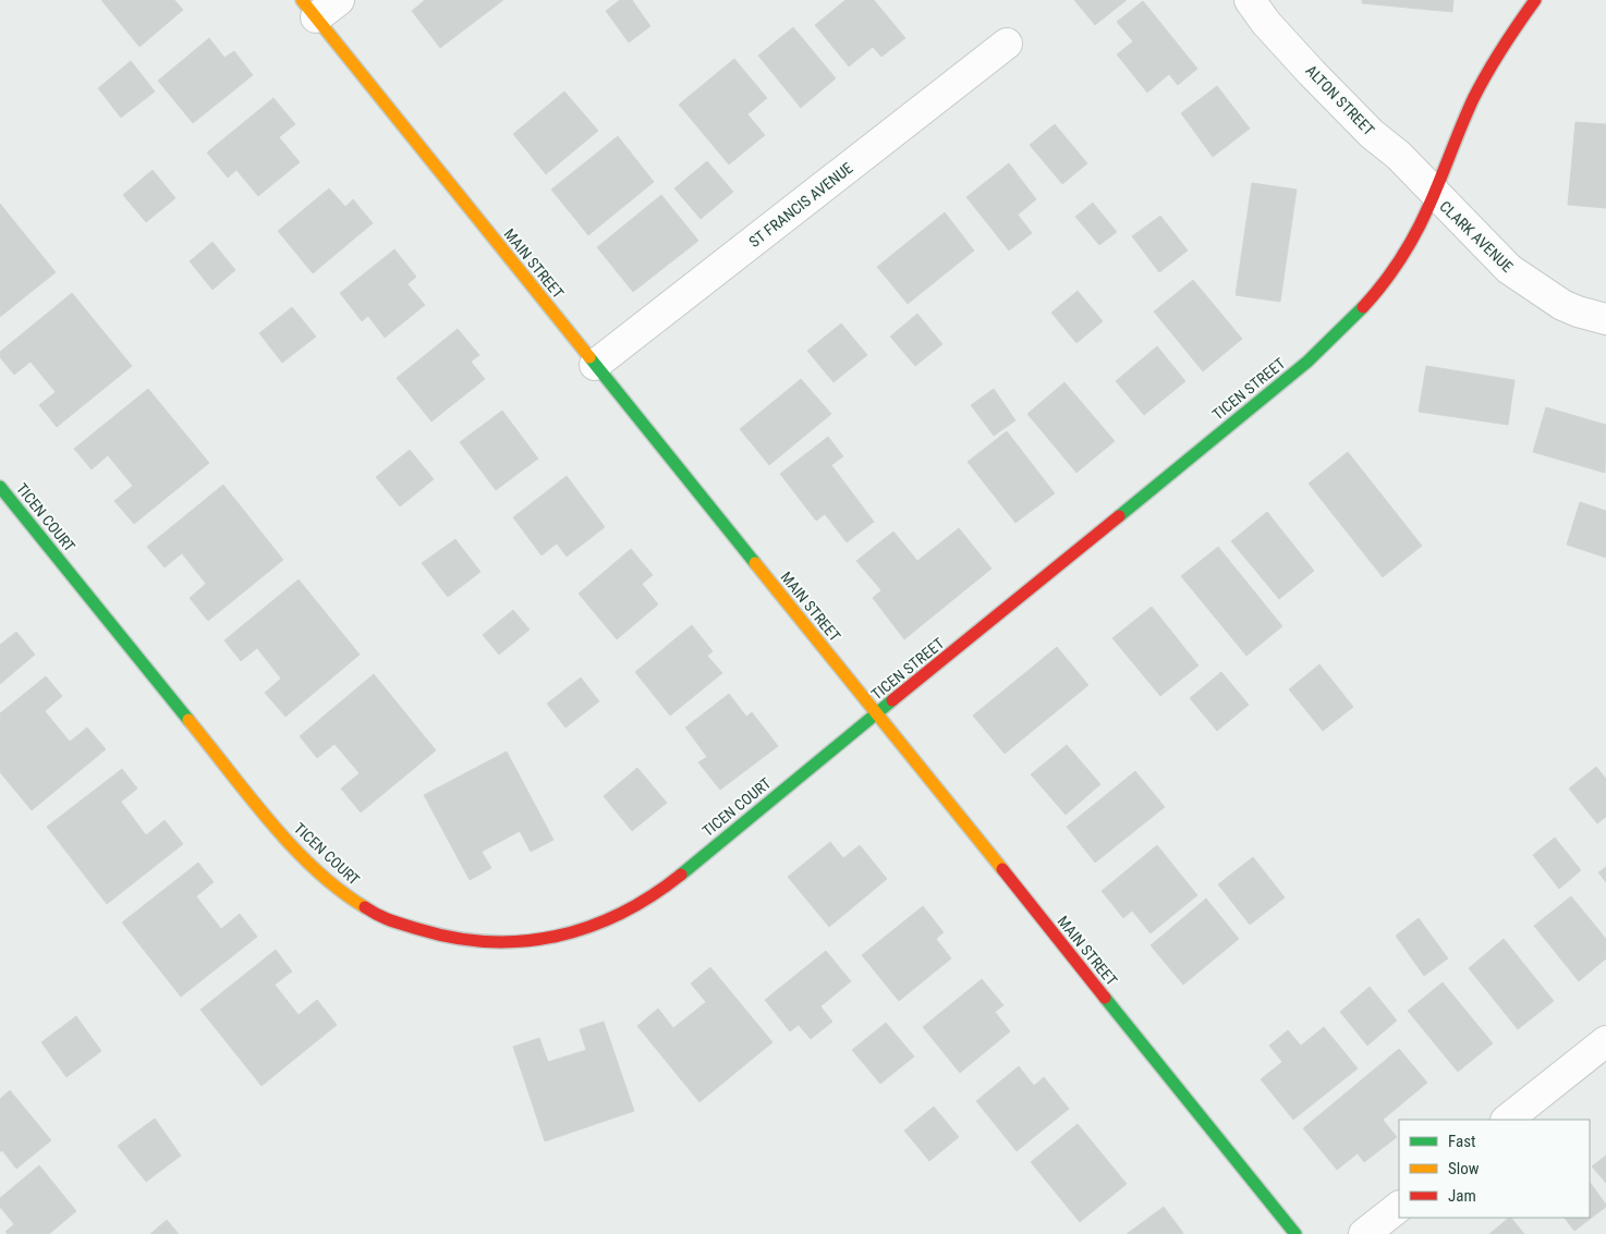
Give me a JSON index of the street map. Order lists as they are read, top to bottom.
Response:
{
  "streets": {
    "street": [
      "ALTON STREET",
      "ST FRANCIS AVENUE",
      "CLARK AVENUE",
      "MAIN STREET",
      "TICEN STREET",
      "TICEN COURT"
    ]
  },
  "crossings": [
    ["ALTON STREET", "CLARK AVENUE"],
    ["ALTON STREET", "TICEN STREET"],
    ["ST FRANCIS AVENUE", "MAIN STREET"],
    ["CLARK AVENUE", "TICEN STREET"],
    ["MAIN STREET", "TICEN STREET"],
    ["MAIN STREET", "TICEN COURT"],
    ["TICEN STREET", "TICEN COURT"]
  ],
  "legend": ["Fast", "Slow", "Jam"]
}
